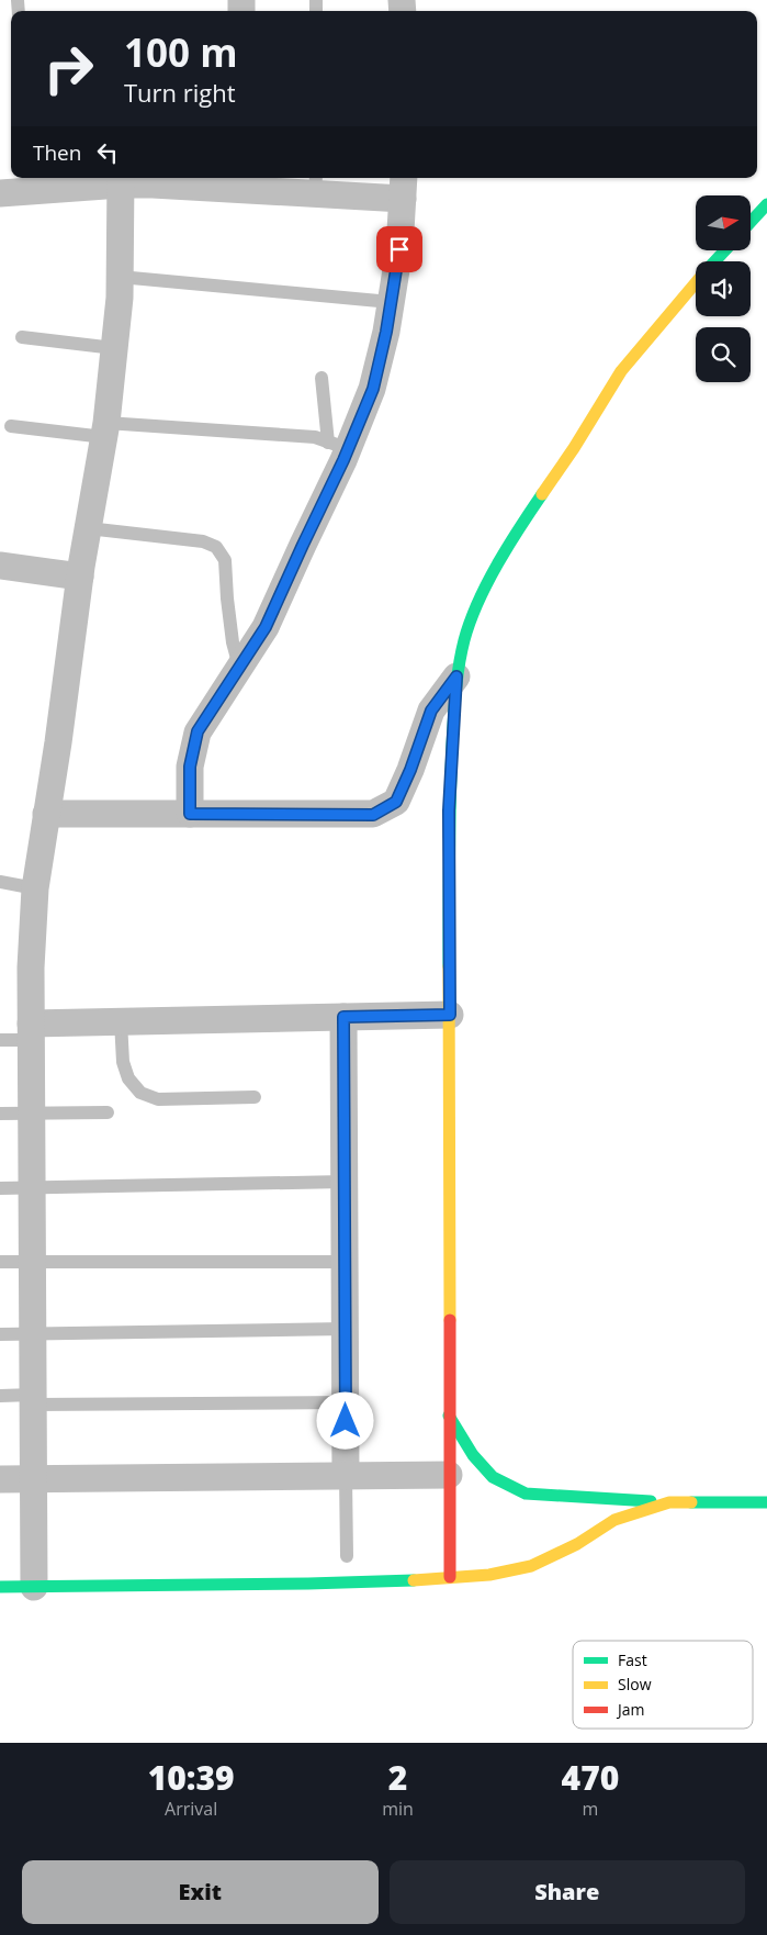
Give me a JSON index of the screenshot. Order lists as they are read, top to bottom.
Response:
{
  "legend": ["Fast", "Slow", "Jam"],
  "north": "right",
  "page": {
    "turn": ["100 m", "Turn right"],
    "then": "Then",
    "eta": [
      "10:39",
      "Arrival",
      "2",
      "min",
      "470",
      "m"
    ],
    "buttons": ["Exit", "Share"]
  }
}
